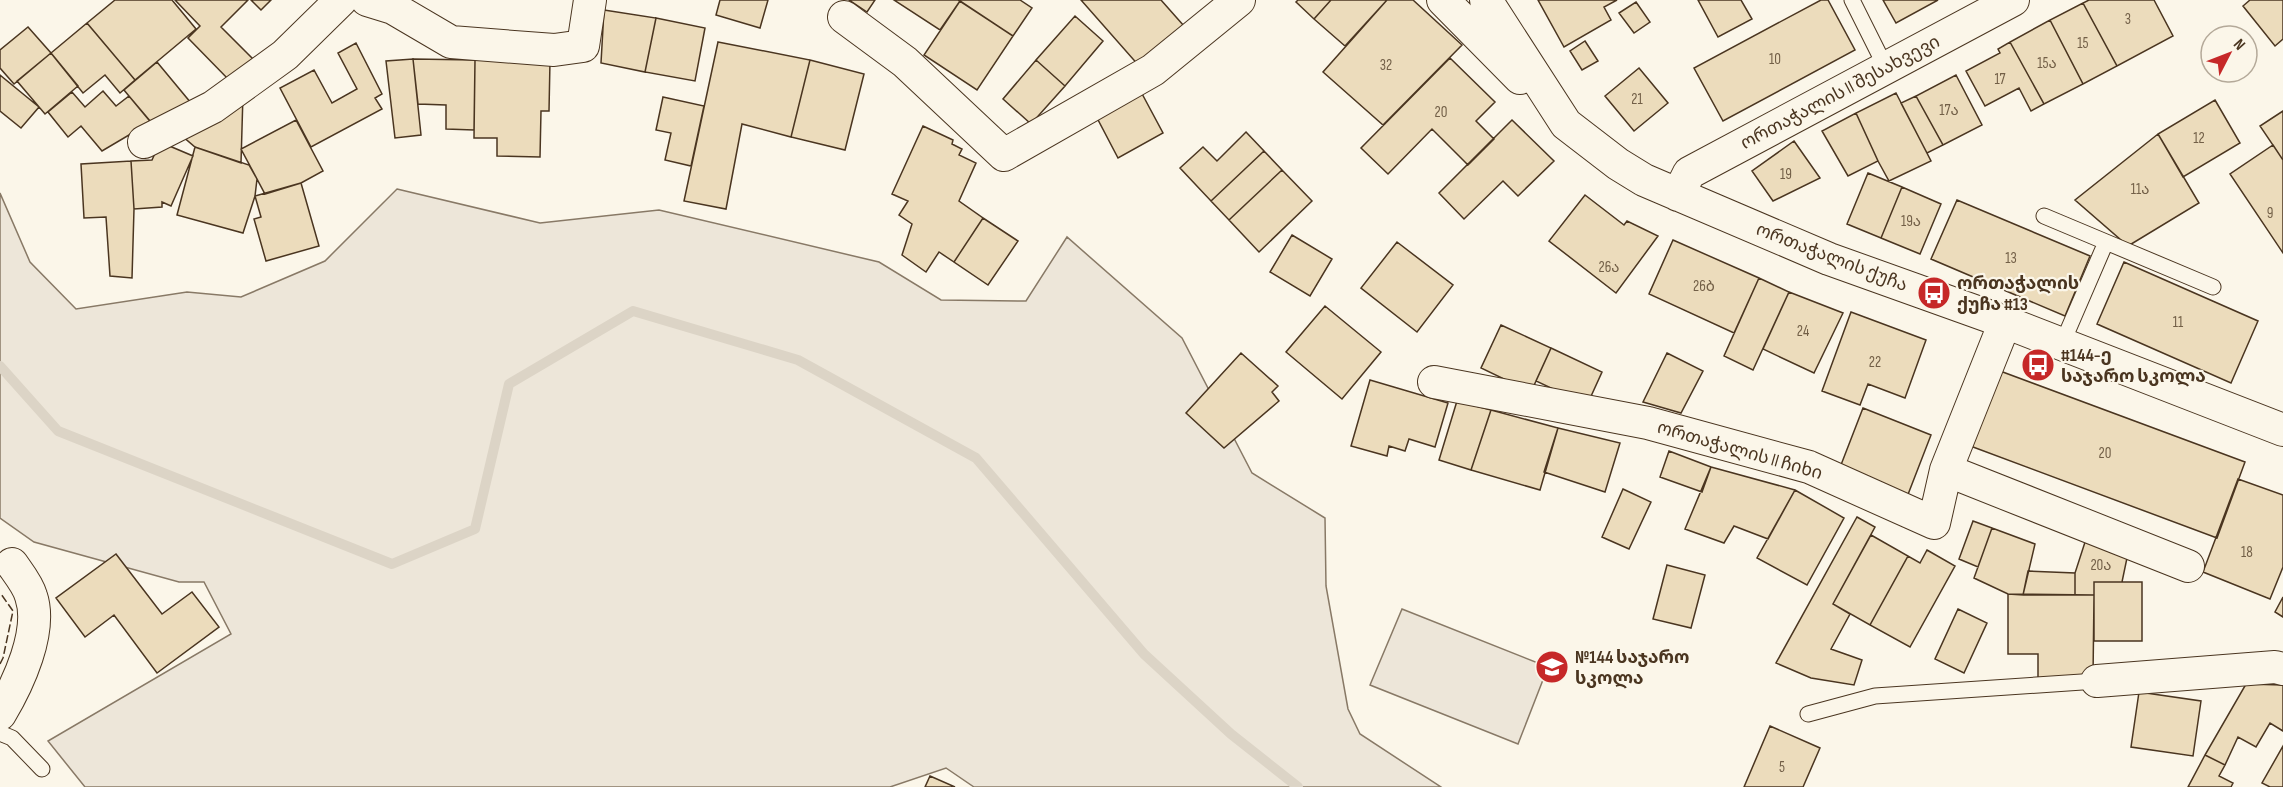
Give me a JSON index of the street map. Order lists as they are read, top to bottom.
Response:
{
  "streets": {
    "street": ["ორთაჭალის II შესახვევი", "ორთაჭალის ქუჩა", "ორთაჭალის II ჩიხი"]
  },
  "crossings": [
    ["ორთაჭალის II შესახვევი", "ორთაჭალის ქუჩა"],
    ["ორთაჭალის ქუჩა", "ორთაჭალის II ჩიხი"]
  ],
  "places": {
    "bus stop": ["ორთაჭალის ქუჩა #13", "#144-ე საჯარო სკოლა"],
    "school or university": ["№144 საჯარო სკოლა"]
  },
  "house_numbers": [
    "3",
    "15",
    "10",
    "15ა",
    "32",
    "17",
    "21",
    "17ა",
    "20",
    "12",
    "19",
    "11ა",
    "9",
    "19ა",
    "13",
    "26ა",
    "26ბ",
    "11",
    "24",
    "22",
    "20",
    "18",
    "20ა",
    "5"
  ],
  "north": "top right"
}
